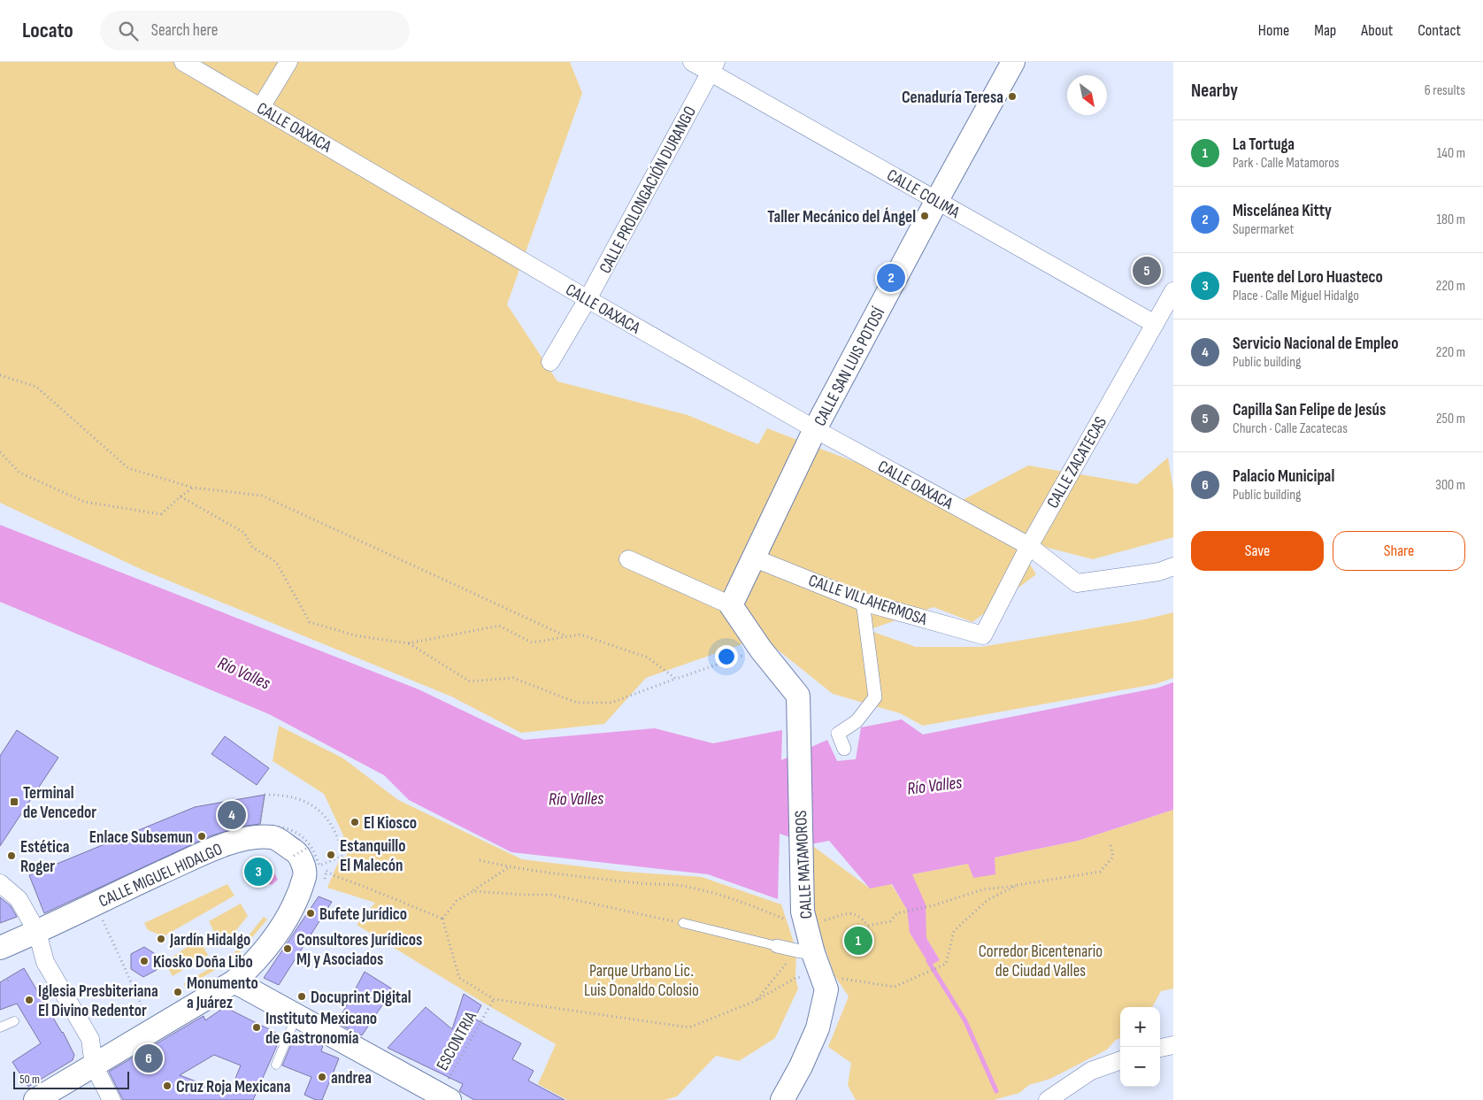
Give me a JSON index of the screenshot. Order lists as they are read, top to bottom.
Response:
{
  "streets": {
    "street": [
      "CALLE OAXACA",
      "CALLE PROLONGACIÓN DURANGO",
      "CALLE COLIMA",
      "CALLE SAN LUIS POTOSÍ",
      "CALLE ZACATECAS",
      "CALLE VILLAHERMOSA",
      "CALLE MATAMOROS",
      "CALLE MIGUEL HIDALGO"
    ],
    "path": ["ESCONTRIA"]
  },
  "crossings": [
    ["CALLE OAXACA", "CALLE PROLONGACIÓN DURANGO"],
    ["CALLE OAXACA", "CALLE SAN LUIS POTOSÍ"],
    ["CALLE OAXACA", "CALLE ZACATECAS"],
    ["CALLE PROLONGACIÓN DURANGO", "CALLE COLIMA"],
    ["CALLE COLIMA", "CALLE SAN LUIS POTOSÍ"],
    ["CALLE COLIMA", "CALLE ZACATECAS"],
    ["CALLE SAN LUIS POTOSÍ", "CALLE VILLAHERMOSA"],
    ["CALLE ZACATECAS", "CALLE VILLAHERMOSA"]
  ],
  "water": ["Río Valles"],
  "parks": ["Corredor Bicentenario de Ciudad Valles", "Parque Urbano Lic. Luis Donaldo Colosio"],
  "places": {
    "other": [
      "Cenaduría Teresa",
      "Taller Mecánico del Ángel",
      "El Kiosco",
      "Enlace Subsemun",
      "Estanquillo El Malecón",
      "Estética Roger",
      "Bufete Jurídico",
      "Jardín Hidalgo",
      "Consultores Jurídicos MJ y Asociados",
      "Kiosko Doña Libo",
      "Monumento a Juárez",
      "Docuprint Digital",
      "Iglesia Presbiteriana El Divino Redentor",
      "Instituto Mexicano de Gastronomía",
      "andrea",
      "Cruz Roja Mexicana"
    ],
    "transit": ["Terminal de Vencedor"]
  },
  "scale_bar": "50 m",
  "north": "bottom right",
  "page": {
    "header": "Locato",
    "search": "Search here",
    "nav": [
      "Home",
      "Map",
      "About",
      "Contact"
    ],
    "heading": ["Nearby", "6 results"],
    "list": [
      {
        "mark": "1",
        "name": "La Tortuga",
        "note": "Park · Calle Matamoros",
        "value": "140 m"
      },
      {
        "mark": "2",
        "name": "Miscelánea Kitty",
        "note": "Supermarket",
        "value": "180 m"
      },
      {
        "mark": "3",
        "name": "Fuente del Loro Huasteco",
        "note": "Place · Calle Miguel Hidalgo",
        "value": "220 m"
      },
      {
        "mark": "4",
        "name": "Servicio Nacional de Empleo",
        "note": "Public building",
        "value": "220 m"
      },
      {
        "mark": "5",
        "name": "Capilla San Felipe de Jesús",
        "note": "Church · Calle Zacatecas",
        "value": "250 m"
      },
      {
        "mark": "6",
        "name": "Palacio Municipal",
        "note": "Public building",
        "value": "300 m"
      }
    ],
    "pins": [
      "5",
      "2",
      "4",
      "3",
      "1",
      "6"
    ],
    "buttons": ["Save", "Share"],
    "map_buttons": ["+", "−"],
    "scale": "50 m"
  }
}
